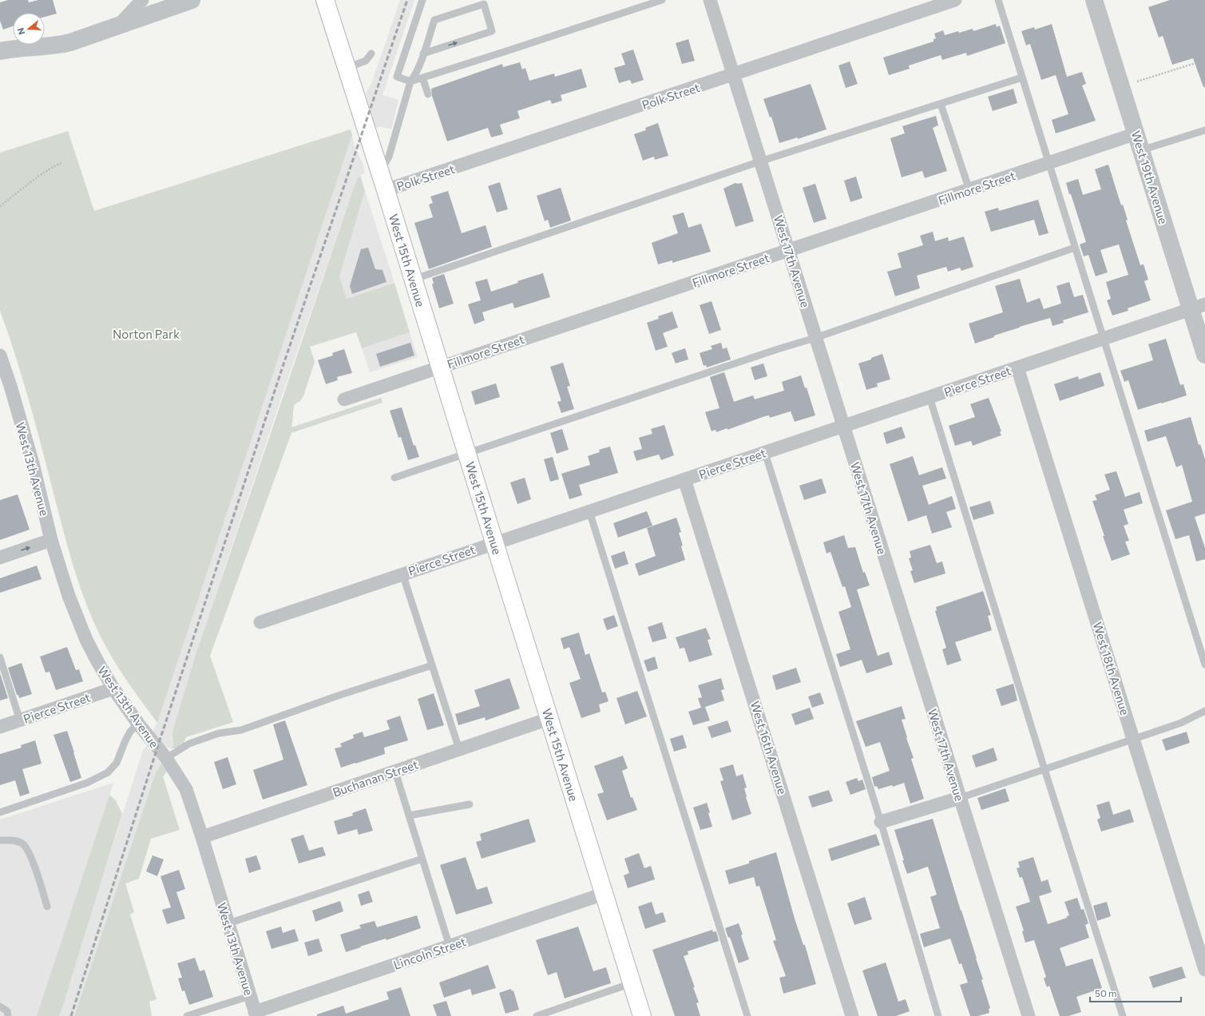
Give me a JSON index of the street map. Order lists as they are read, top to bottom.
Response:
{
  "streets": {
    "main road": ["West 15th Avenue"],
    "street": [
      "Polk Street",
      "West 19th Avenue",
      "Fillmore Street",
      "West 17th Avenue",
      "Pierce Street",
      "West 13th Avenue",
      "West 18th Avenue",
      "West 16th Avenue",
      "Buchanan Street",
      "Lincoln Street"
    ]
  },
  "crossings": [
    ["Polk Street", "West 15th Avenue"],
    ["Polk Street", "West 17th Avenue"],
    ["West 19th Avenue", "Fillmore Street"],
    ["West 19th Avenue", "Pierce Street"],
    ["Fillmore Street", "West 15th Avenue"],
    ["Fillmore Street", "West 17th Avenue"],
    ["West 15th Avenue", "Pierce Street"],
    ["West 15th Avenue", "Buchanan Street"],
    ["West 15th Avenue", "Lincoln Street"],
    ["West 17th Avenue", "Pierce Street"],
    ["Pierce Street", "West 13th Avenue"],
    ["Pierce Street", "West 18th Avenue"],
    ["Pierce Street", "West 16th Avenue"],
    ["West 13th Avenue", "Buchanan Street"],
    ["West 13th Avenue", "Lincoln Street"]
  ],
  "parks": ["Norton Park"],
  "scale_bar": "50 m",
  "north": "left"
}
